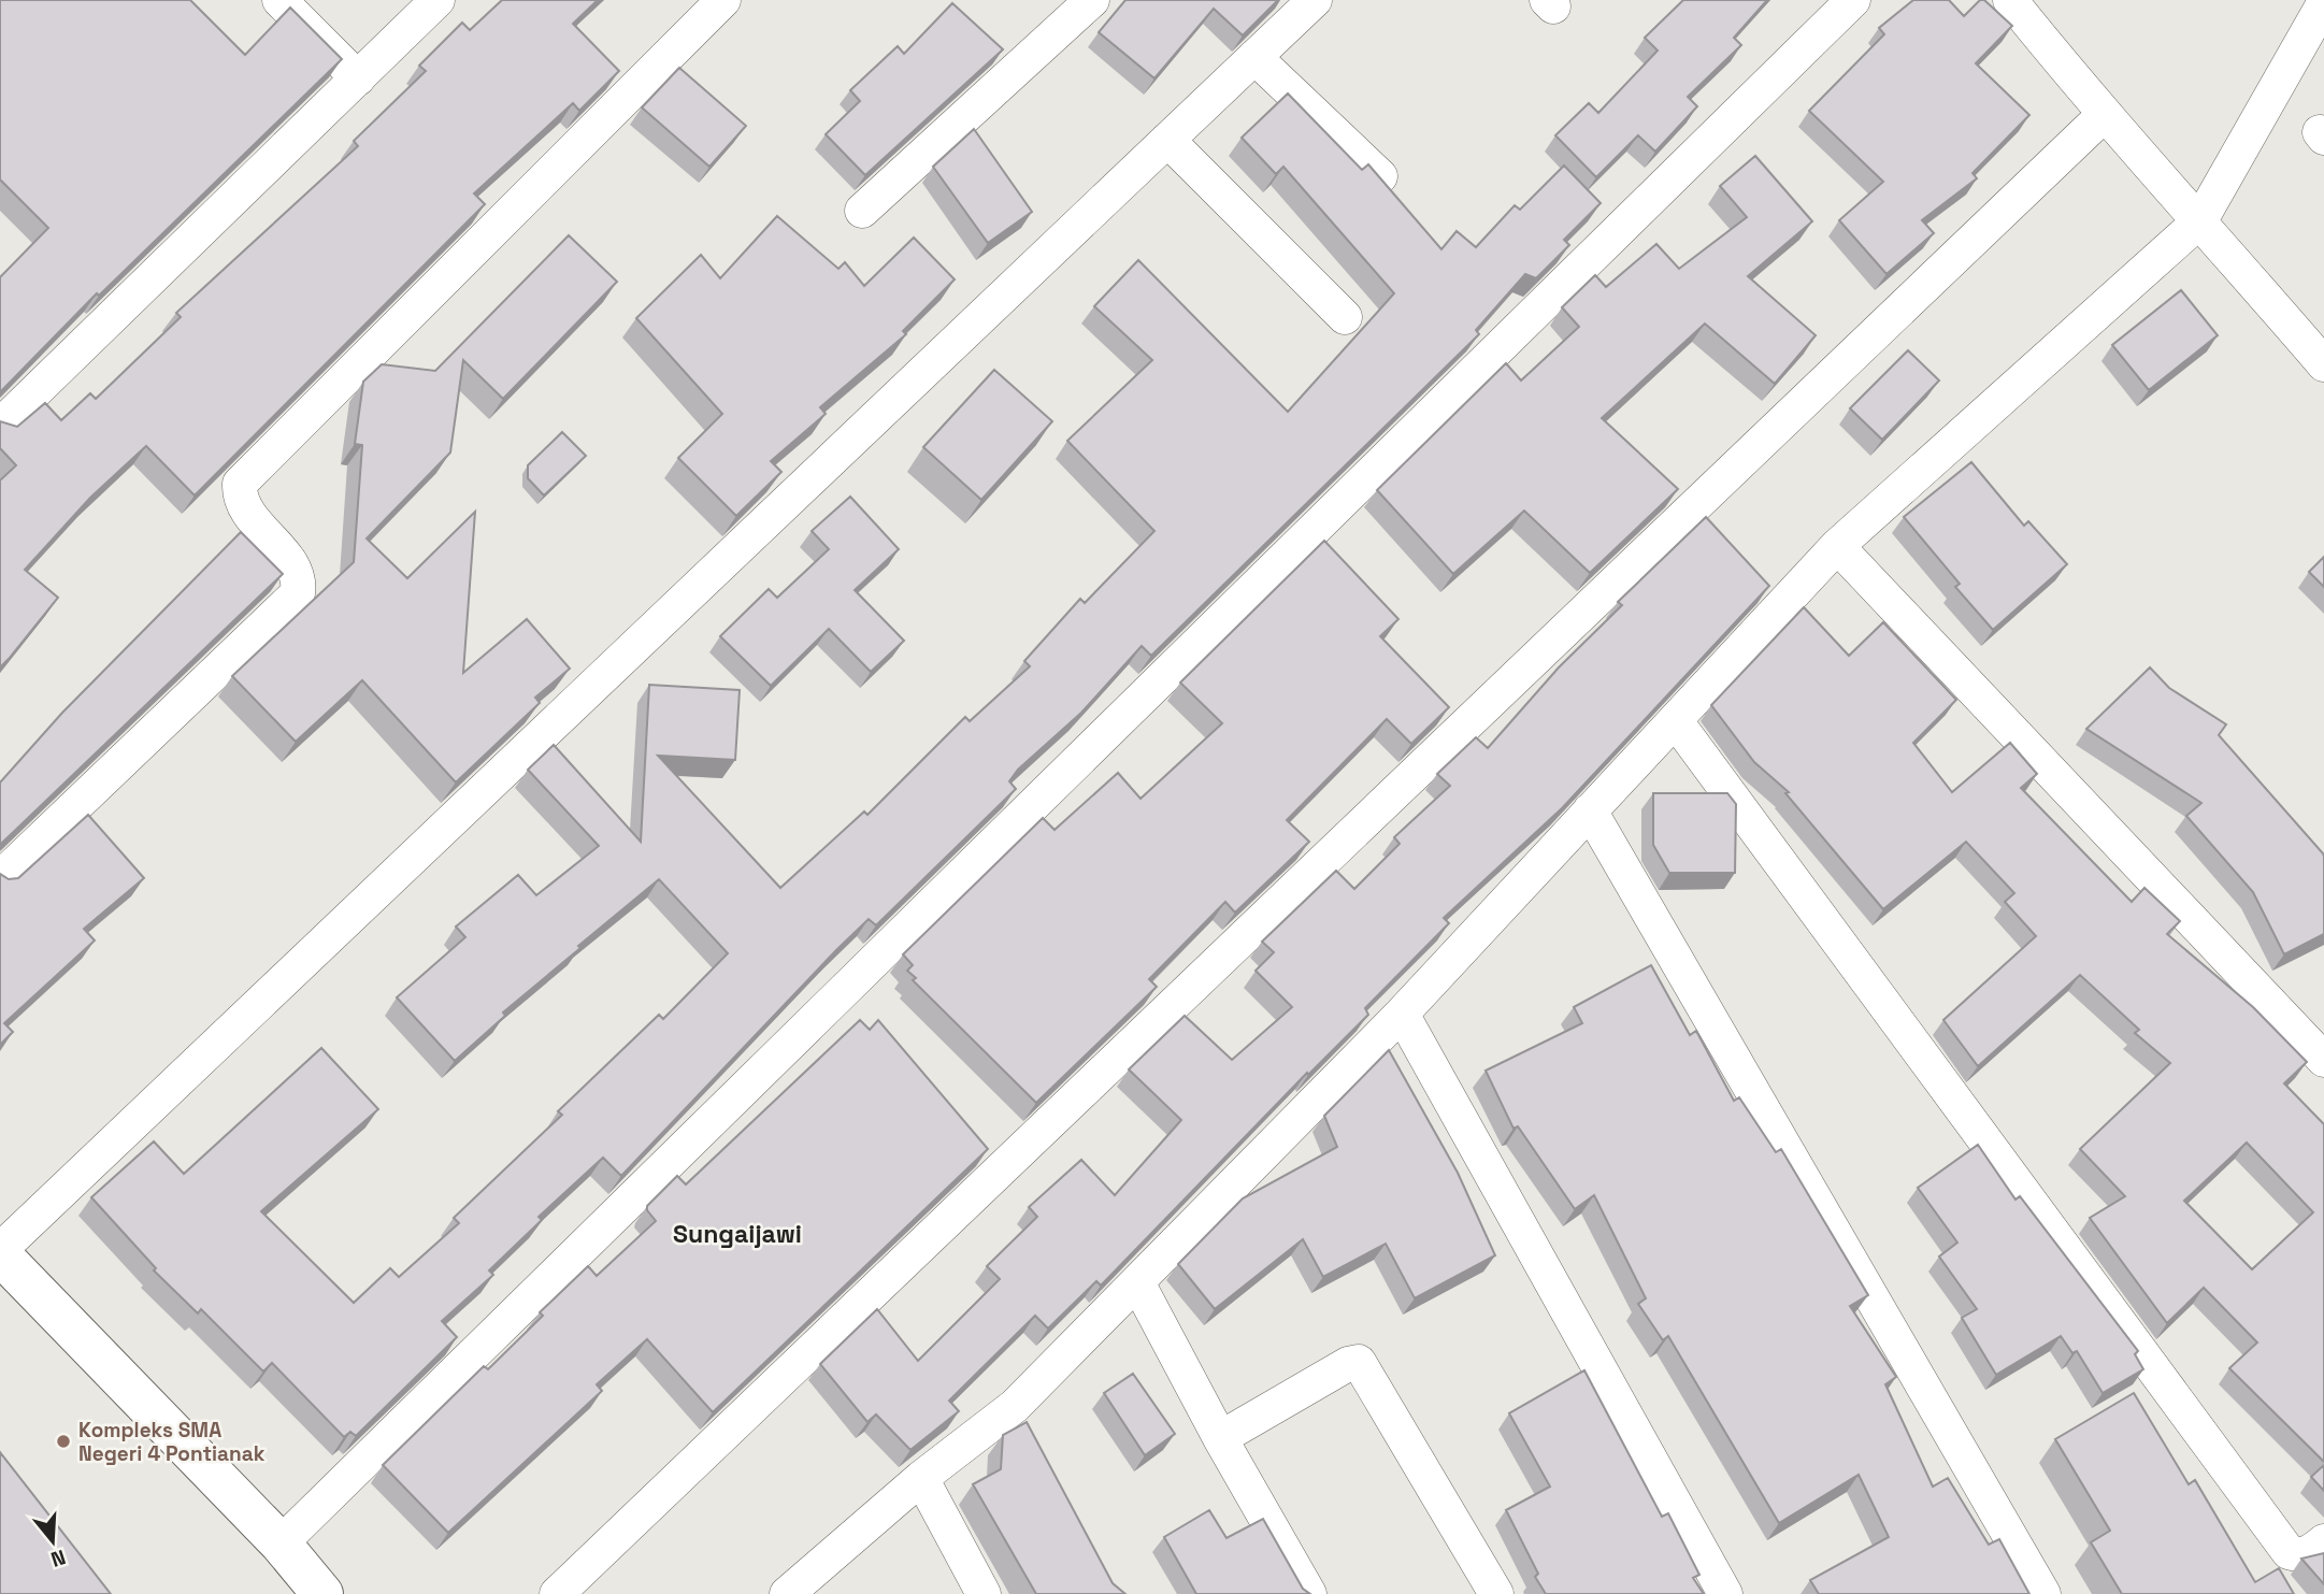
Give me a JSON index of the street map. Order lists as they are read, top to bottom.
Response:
{
  "districts": ["Sungaijawi"],
  "places": ["Kompleks SMA Negeri 4 Pontianak"],
  "north": "bottom"
}
